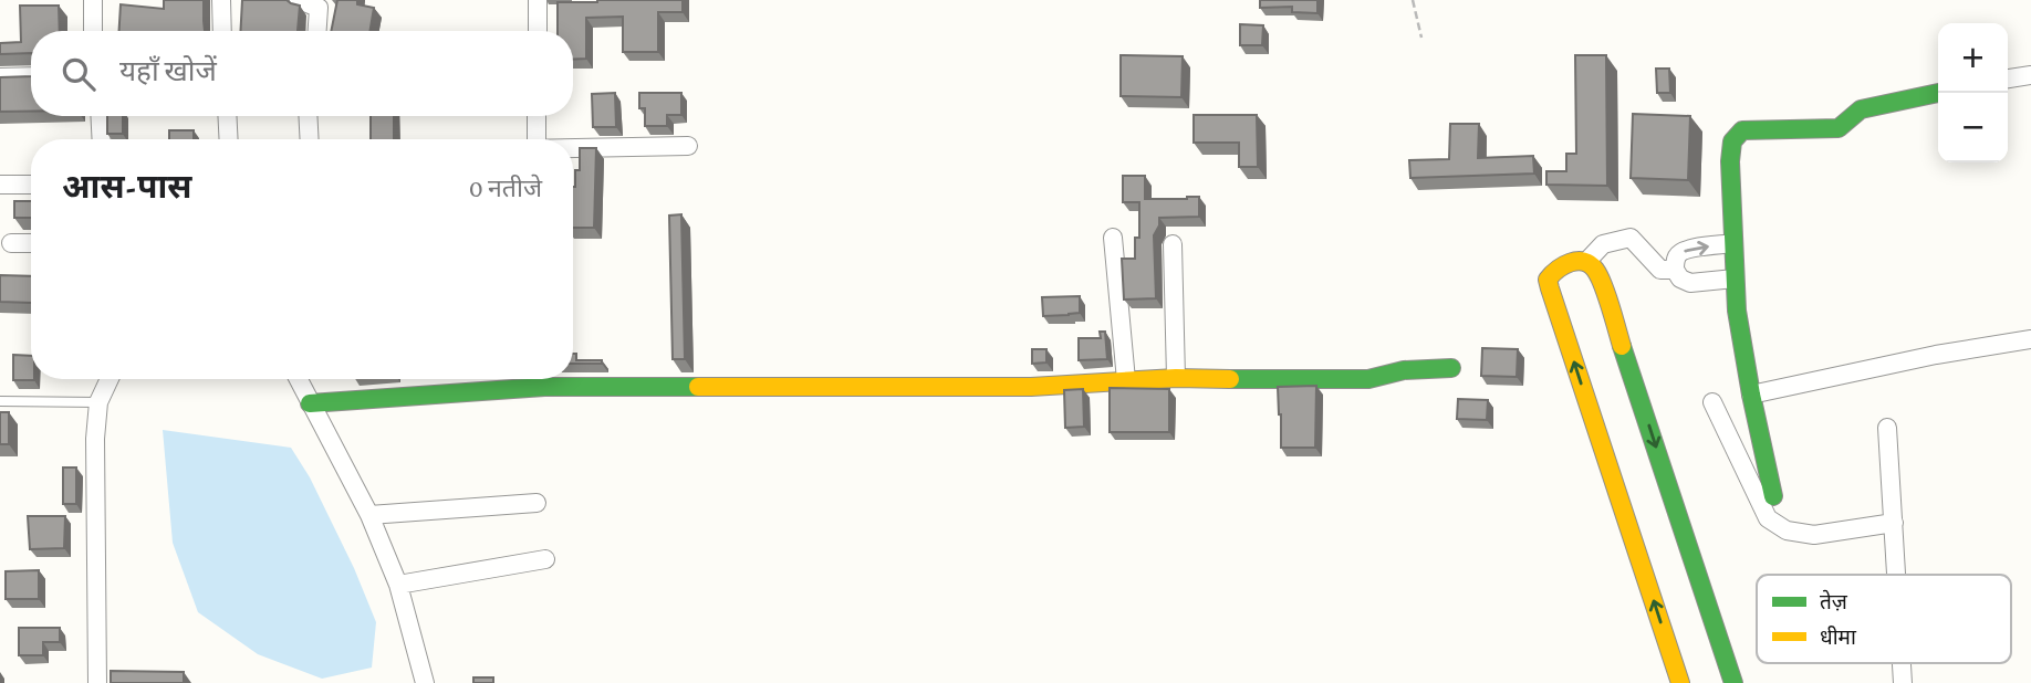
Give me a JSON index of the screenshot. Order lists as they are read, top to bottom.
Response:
{
  "legend": ["तेज़", "धीमा"],
  "page": {
    "map_buttons": ["+", "−"],
    "search": "यहाँ खोजें",
    "heading": ["आस-पास", "0 नतीजे"]
  }
}
